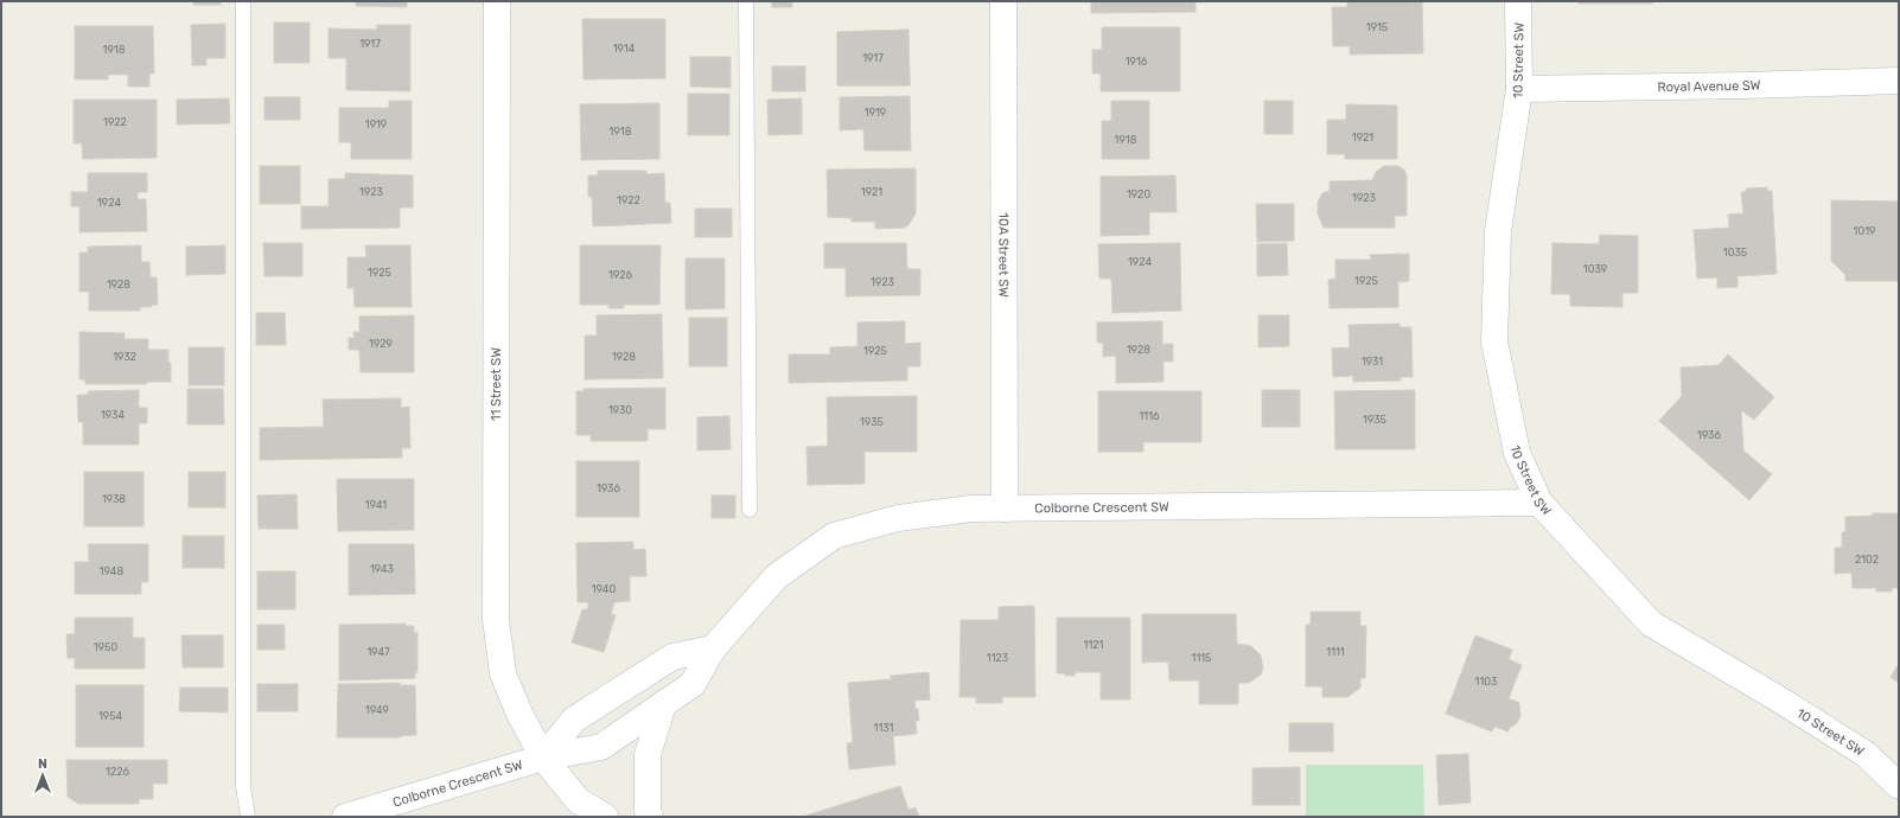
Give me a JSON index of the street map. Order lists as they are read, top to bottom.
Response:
{
  "streets": {
    "street": [
      "10 Street SW",
      "Royal Avenue SW",
      "10A Street SW",
      "11 Street SW",
      "Colborne Crescent SW"
    ]
  },
  "crossings": [
    ["10 Street SW", "Royal Avenue SW"],
    ["10 Street SW", "Colborne Crescent SW"],
    ["10A Street SW", "Colborne Crescent SW"],
    ["11 Street SW", "Colborne Crescent SW"]
  ],
  "house_numbers": [
    "1915",
    "1917",
    "1914",
    "1918",
    "1917",
    "1916",
    "1919",
    "1922",
    "1919",
    "1918",
    "1921",
    "1918",
    "1923",
    "1921",
    "1920",
    "1923",
    "1922",
    "1924",
    "1019",
    "1035",
    "1924",
    "1039",
    "1925",
    "1926",
    "1925",
    "1923",
    "1928",
    "1929",
    "1928",
    "1925",
    "1932",
    "1928",
    "1931",
    "1930",
    "1934",
    "1116",
    "1935",
    "1935",
    "1936",
    "1936",
    "1938",
    "1941",
    "2102",
    "1943",
    "1948",
    "1940",
    "1121",
    "1950",
    "1947",
    "1111",
    "1123",
    "1115",
    "1103",
    "1949",
    "1954",
    "1131",
    "1226"
  ],
  "north": "top"
}
